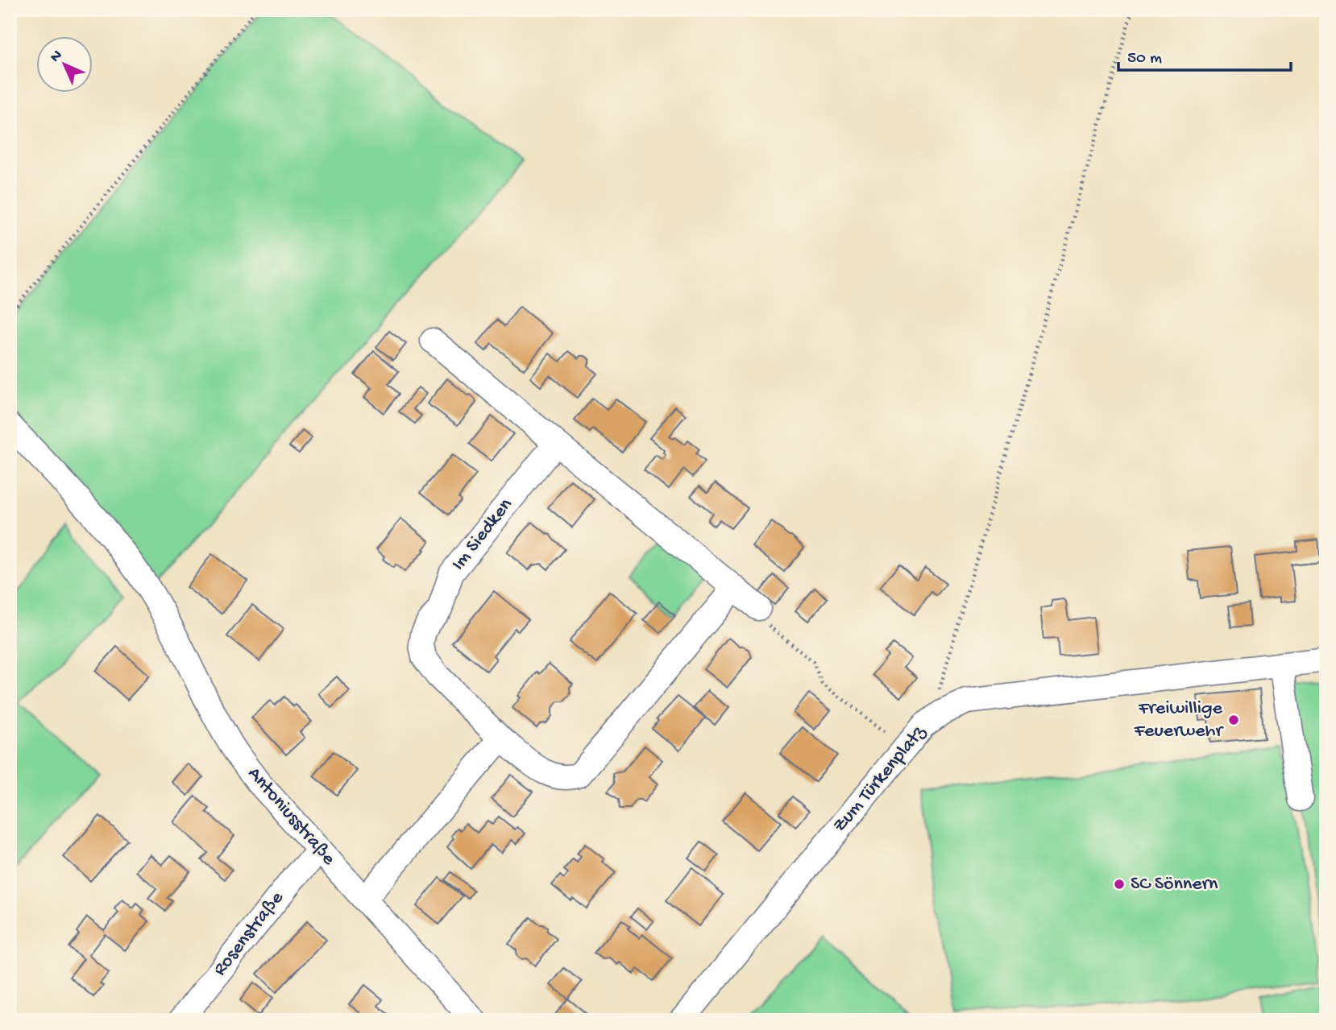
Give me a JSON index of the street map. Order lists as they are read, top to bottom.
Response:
{
  "streets": {
    "street": [
      "Im Siedken",
      "Zum Türkenplatz",
      "Antoniusstraße",
      "Rosenstraße"
    ]
  },
  "crossings": [
    ["Antoniusstraße", "Rosenstraße"]
  ],
  "places": ["Freiwillige Feuerwehr", "SC Sönnern"],
  "scale_bar": "50 m",
  "north": "top left"
}
